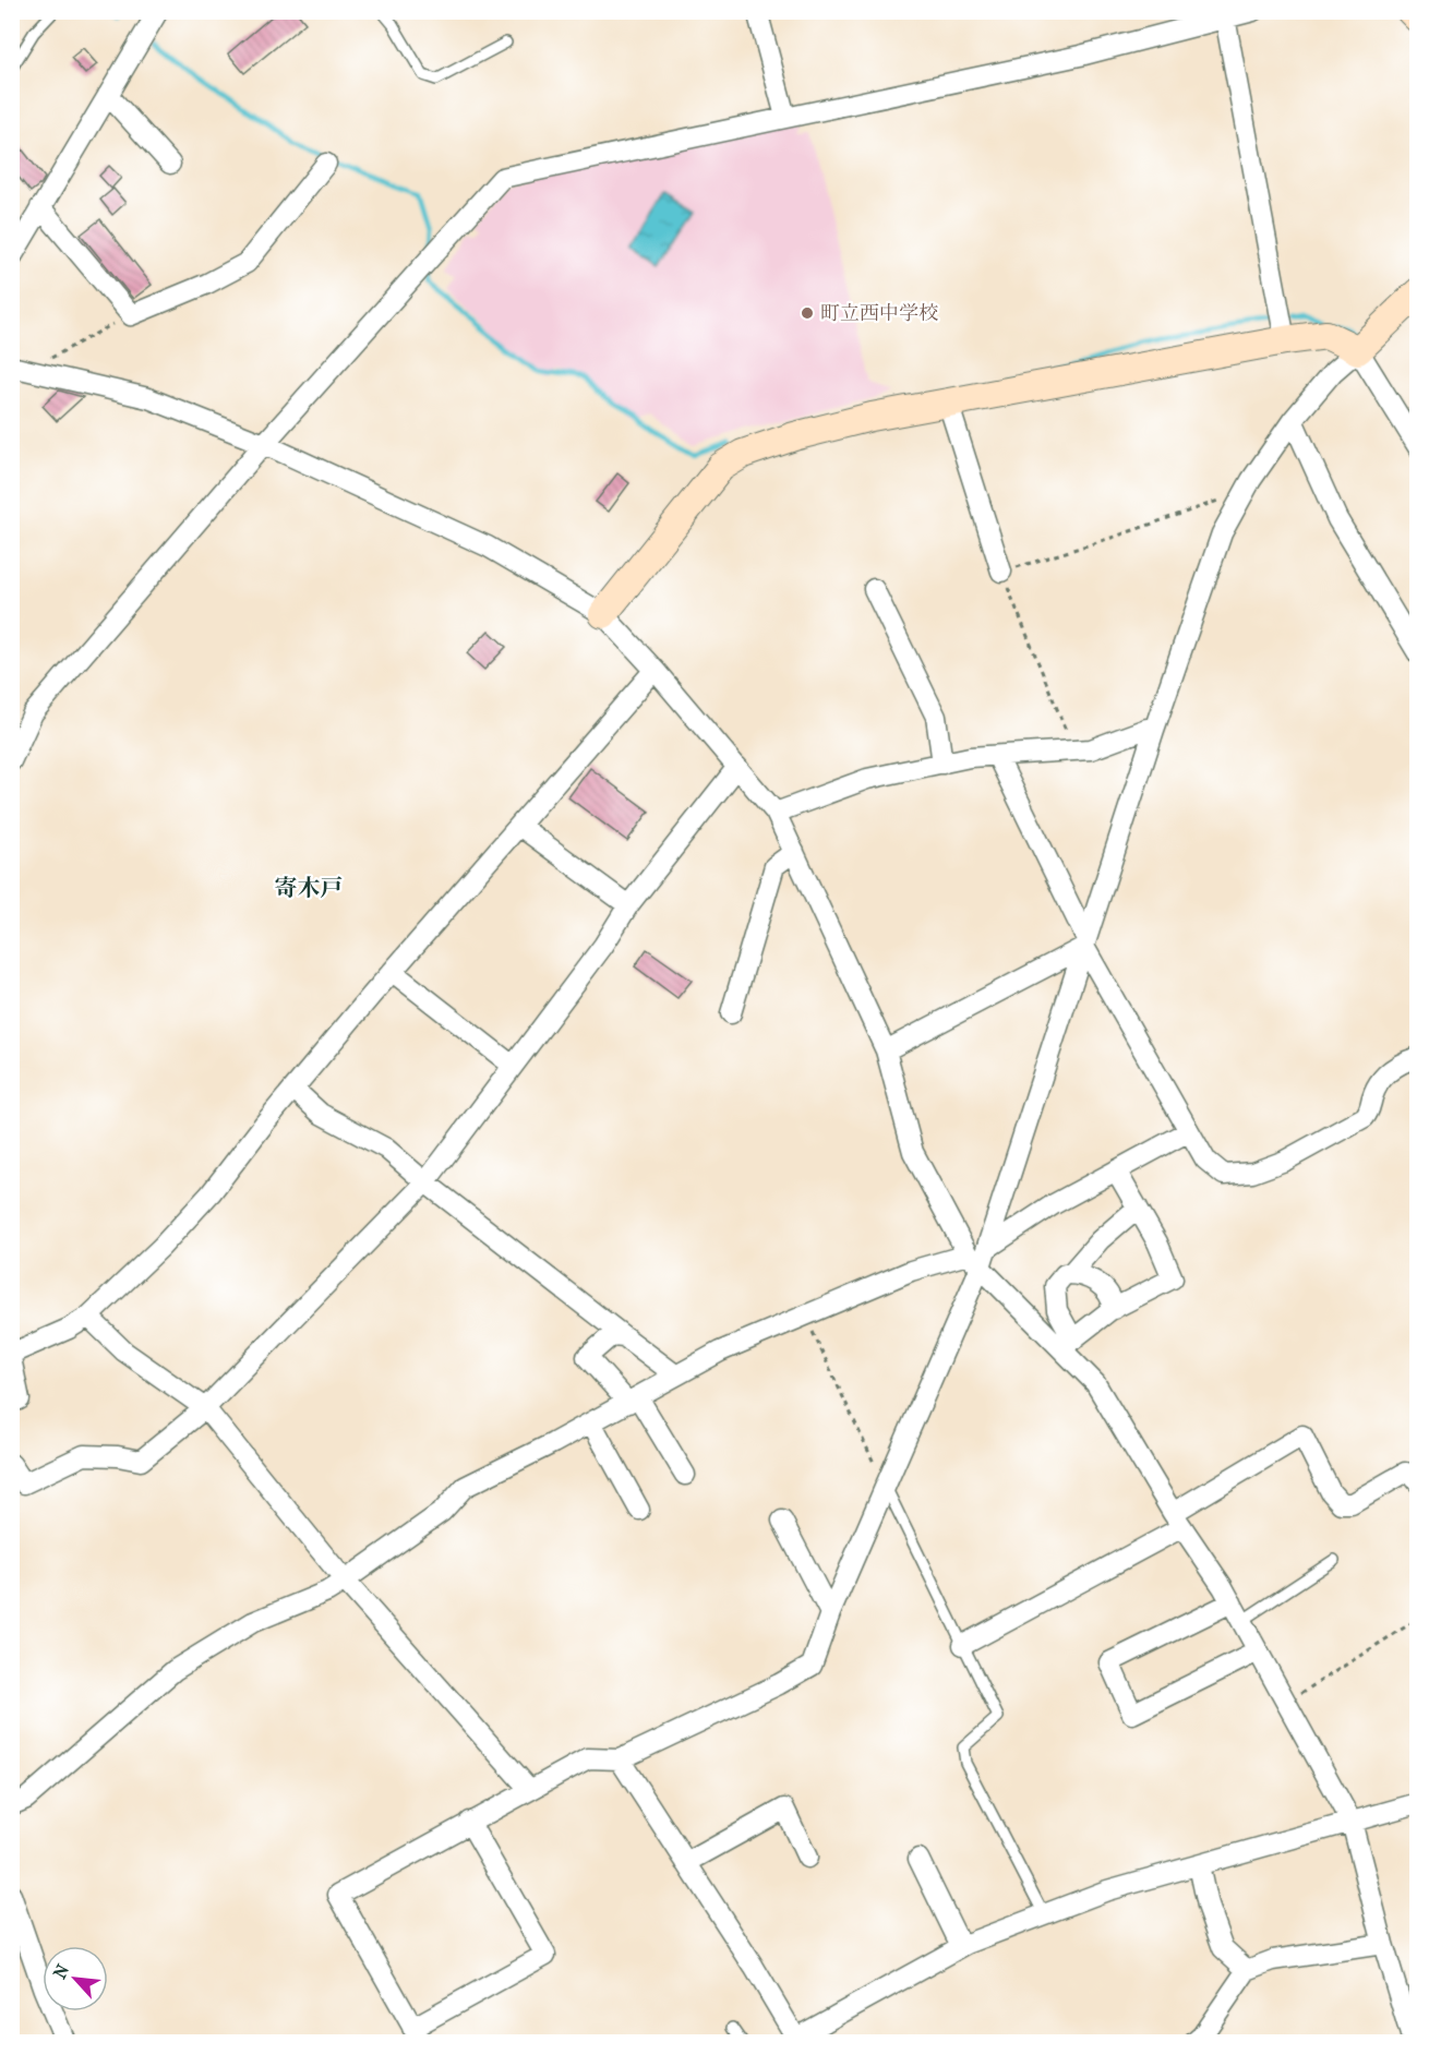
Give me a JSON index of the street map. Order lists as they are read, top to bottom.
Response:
{
  "districts": ["寄木戸"],
  "places": ["町立西中学校"],
  "north": "top left"
}
